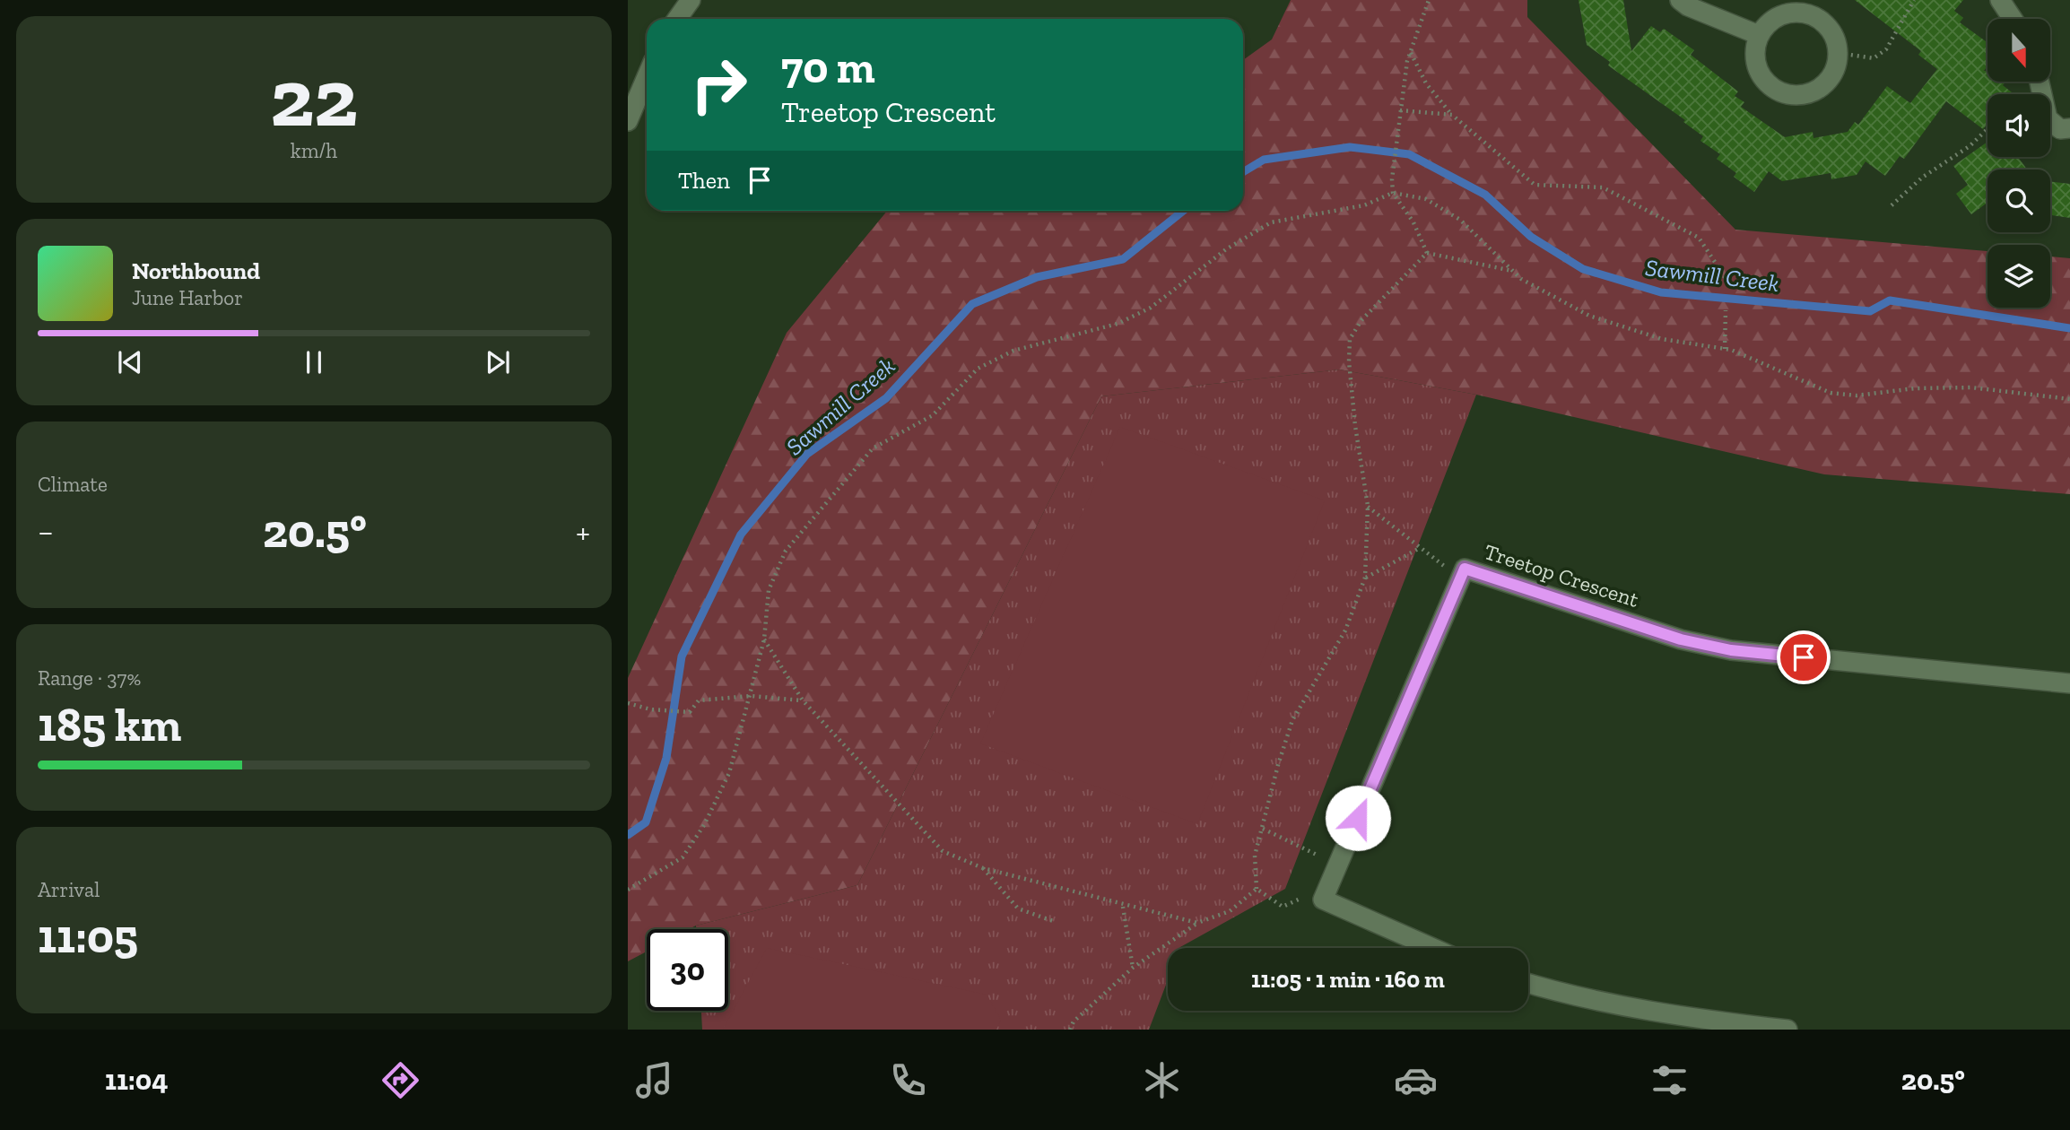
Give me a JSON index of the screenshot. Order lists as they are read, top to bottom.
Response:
{
  "streets": {
    "street": ["Treetop Crescent"]
  },
  "water": ["Sawmill Creek"],
  "north": "bottom",
  "page": {
    "tile": [
      ["22", "km/h"],
      "Climate",
      ["Range · 37%", "185 km"],
      ["Arrival", "11:05"]
    ],
    "turn": ["70 m", "Treetop Crescent"],
    "then": "Then",
    "song": ["Northbound", "June Harbor"],
    "heat": ["−", "20.5°", "+"],
    "limit": "30",
    "trip": "11:05 · 1 min · 160 m",
    "tabs": ["11:04", "20.5°"]
  }
}
